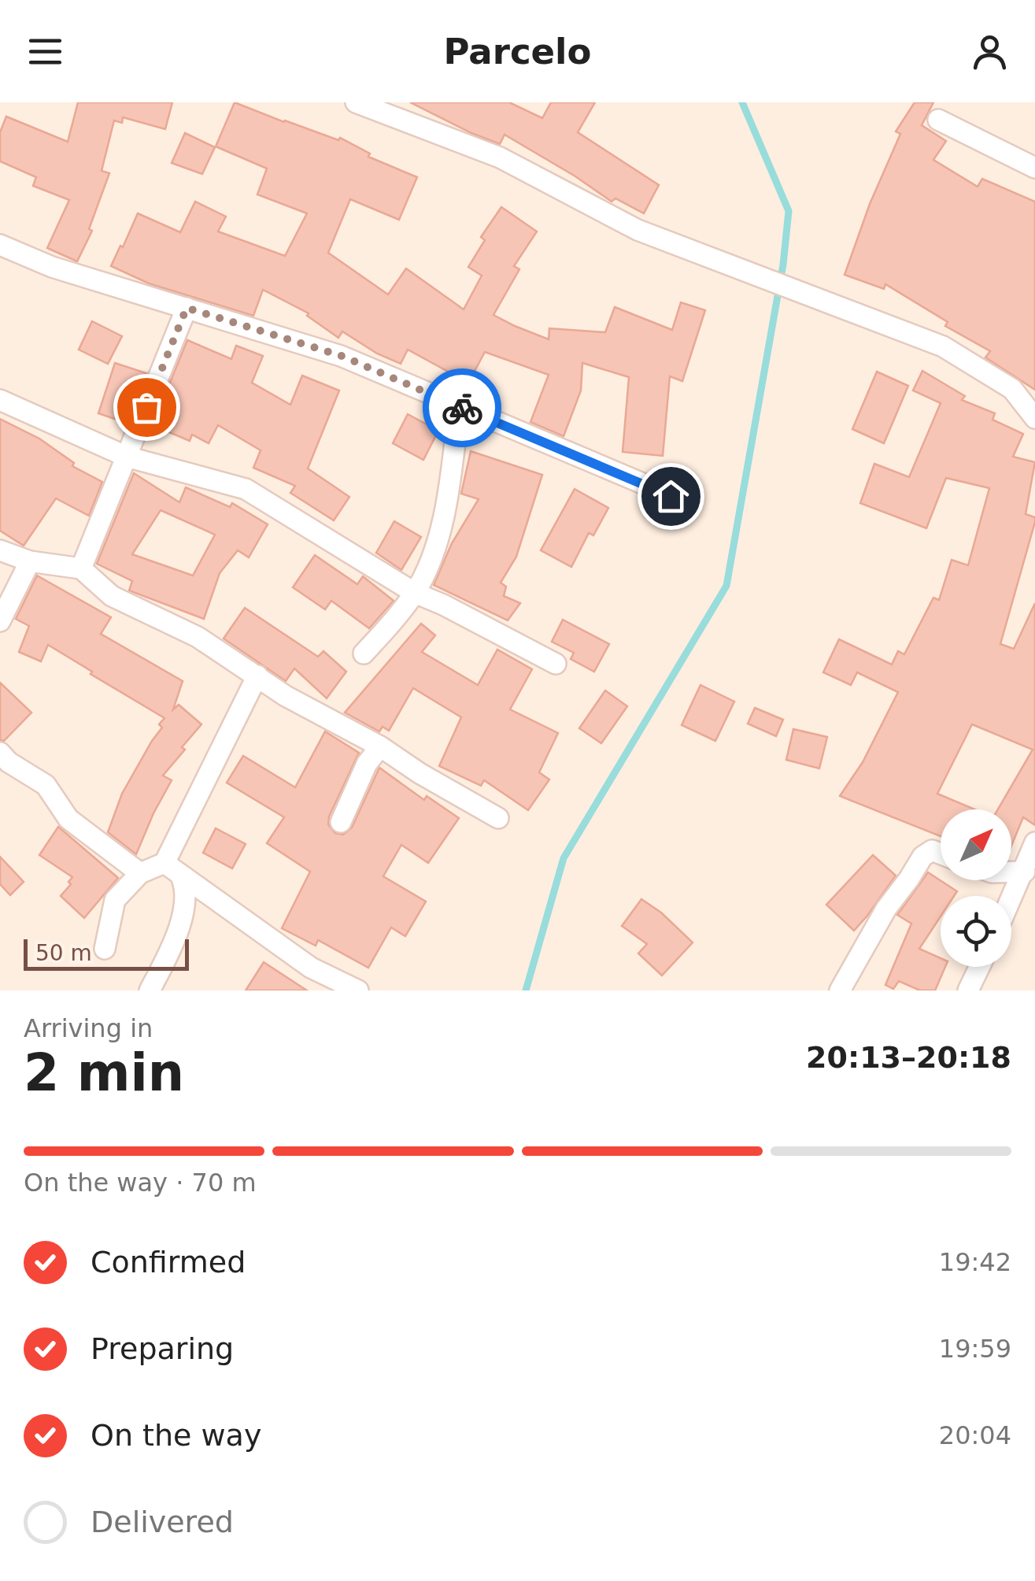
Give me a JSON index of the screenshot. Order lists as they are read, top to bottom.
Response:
{
  "scale_bar": "50 m",
  "north": "top right",
  "page": {
    "header": "Parcelo",
    "scale": "50 m",
    "heading": ["2 min", "Arriving in", "20:13–20:18"],
    "bar": "On the way · 70 m",
    "list": [
      ["Confirmed", "19:42"],
      ["Preparing", "19:59"],
      ["On the way", "20:04"],
      "Delivered"
    ]
  }
}
